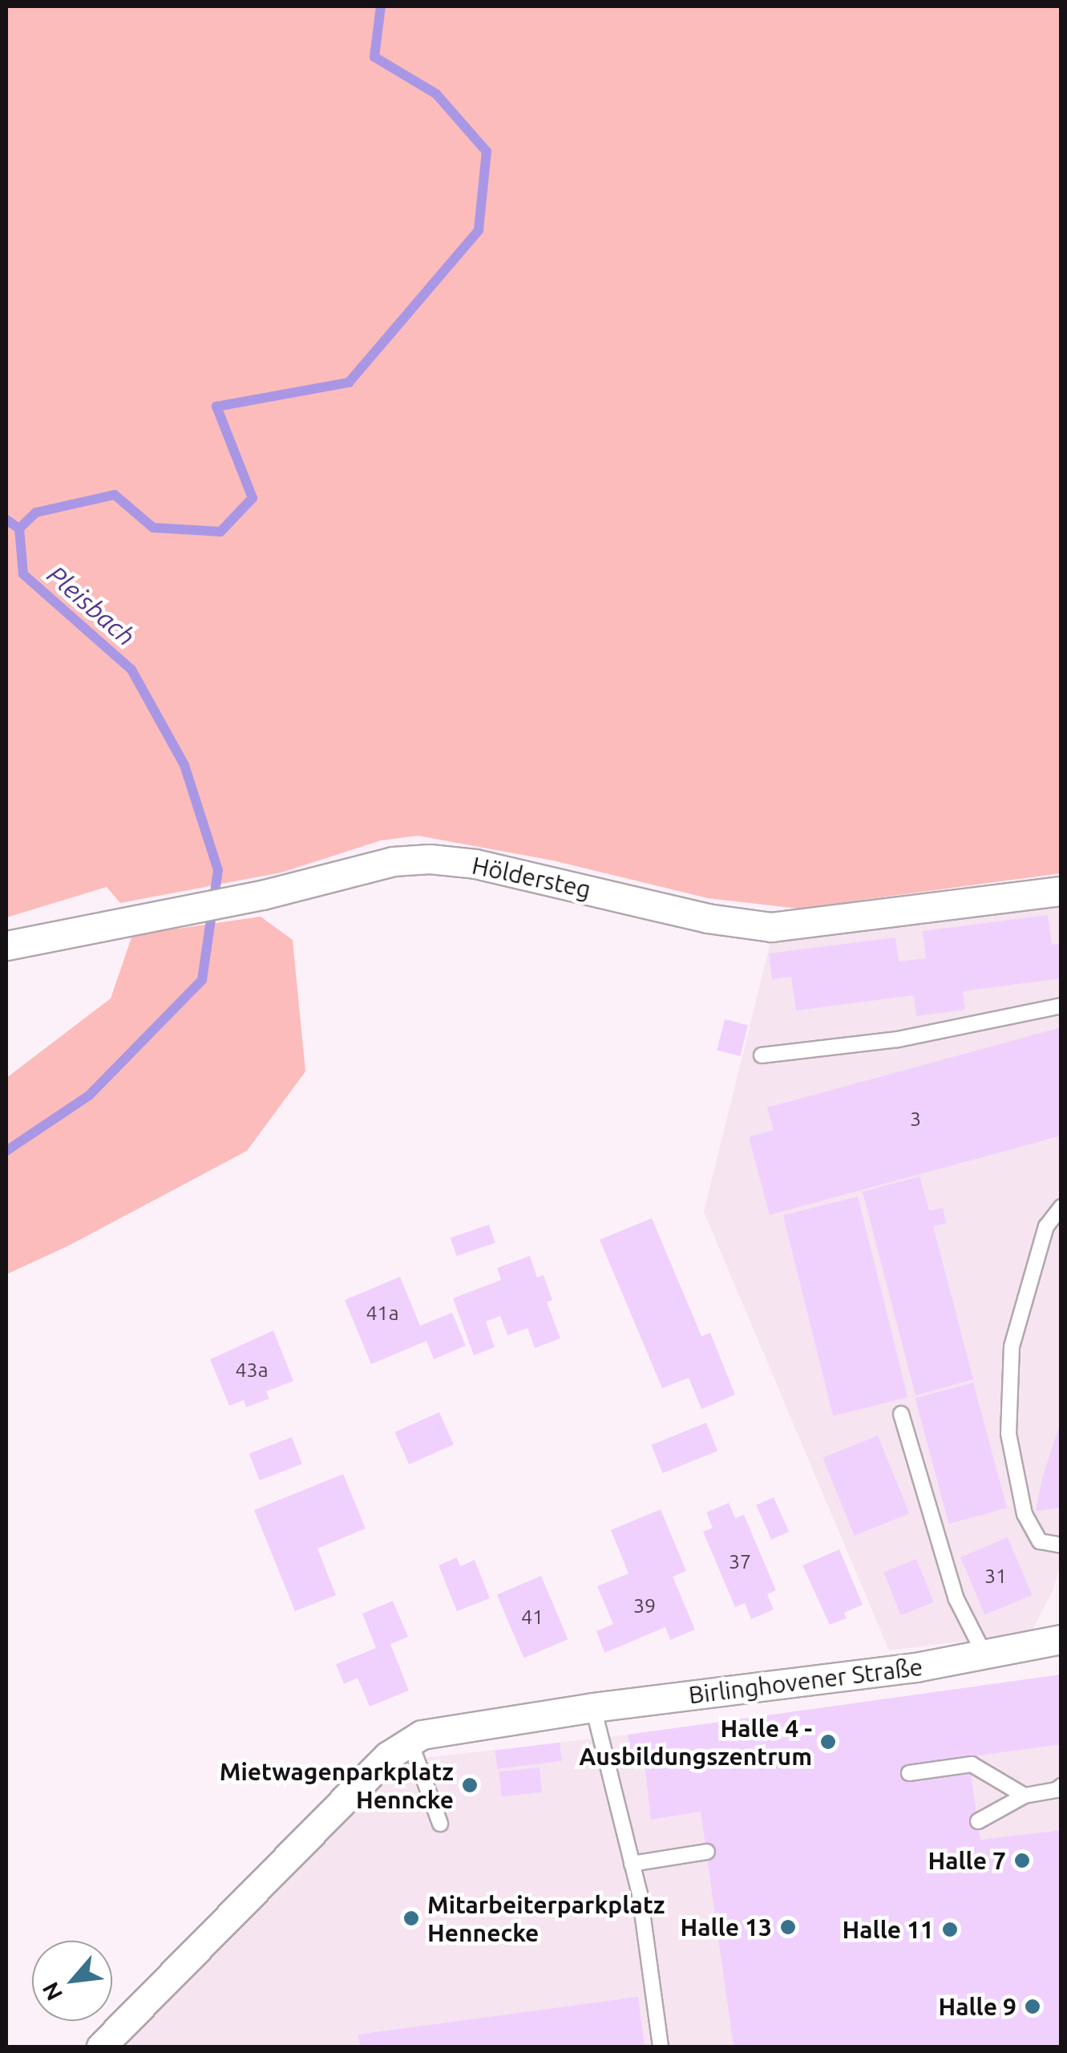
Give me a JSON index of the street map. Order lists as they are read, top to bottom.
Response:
{
  "streets": {
    "street": ["Höldersteg", "Birlinghovener Straße"]
  },
  "water": ["Pleisbach"],
  "places": [
    "Halle 4 - Ausbildungszentrum",
    "Mietwagenparkplatz Henncke",
    "Halle 7",
    "Mitarbeiterparkplatz Hennecke",
    "Halle 13",
    "Halle 11",
    "Halle 9"
  ],
  "house_numbers": [
    "3",
    "41a",
    "43a",
    "37",
    "31",
    "39",
    "41"
  ],
  "north": "bottom left"
}
